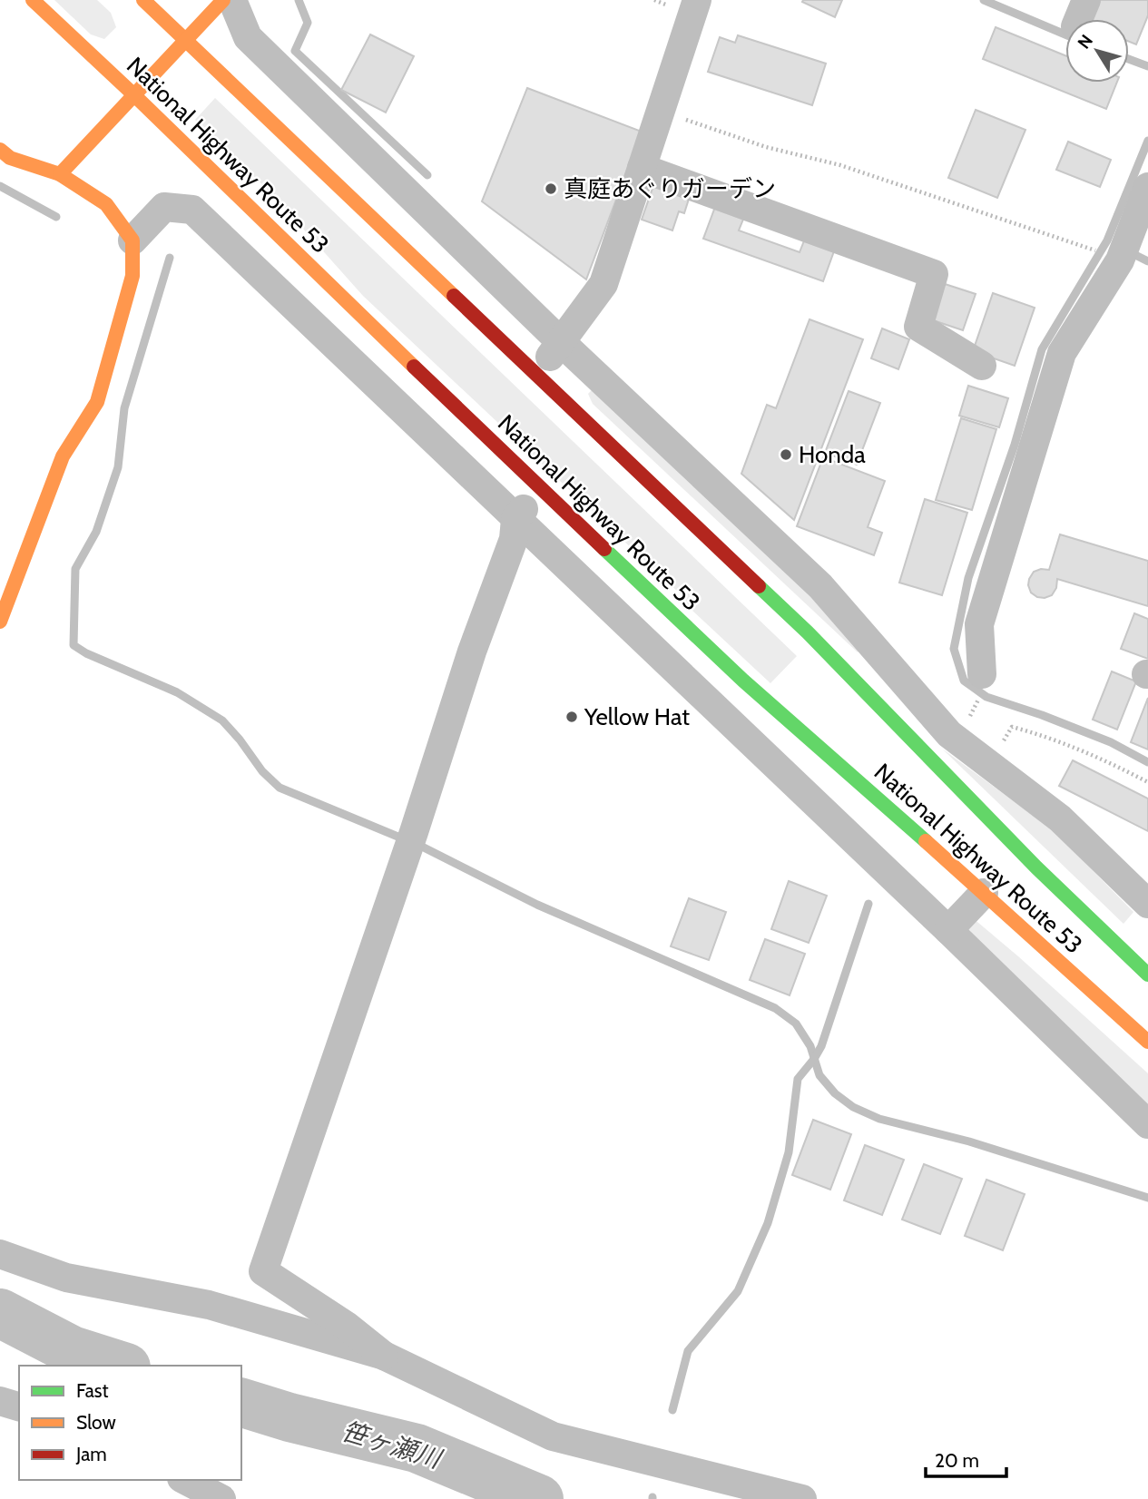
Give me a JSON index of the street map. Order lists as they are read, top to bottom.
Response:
{
  "streets": {
    "main road": ["National Highway Route 53"]
  },
  "water": ["笹ヶ瀬川"],
  "places": ["真庭あぐりガーデン", "Honda", "Yellow Hat"],
  "legend": ["Fast", "Slow", "Jam"],
  "scale_bar": "20 m",
  "north": "top left"
}
